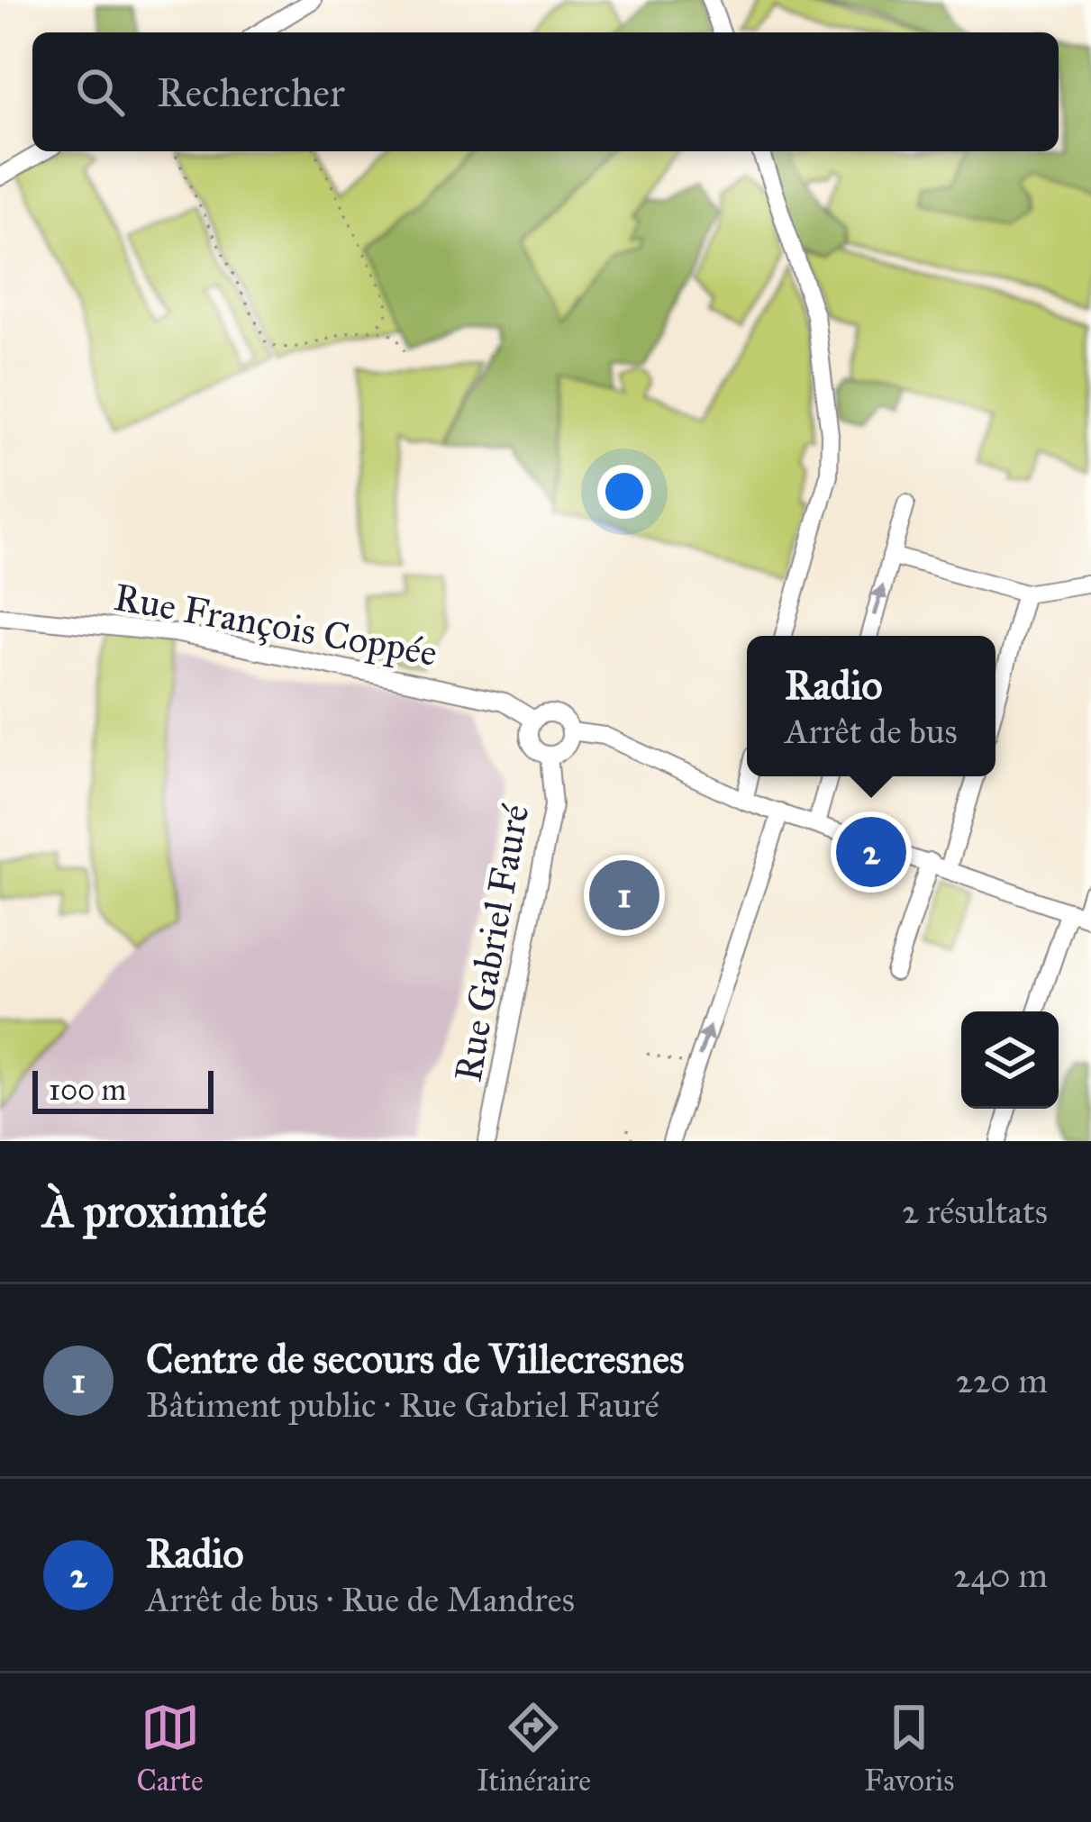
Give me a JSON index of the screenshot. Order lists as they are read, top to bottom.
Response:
{
  "streets": {
    "street": ["Rue François Coppée", "Rue Gabriel Fauré"]
  },
  "crossings": [
    ["Rue François Coppée", "Rue Gabriel Fauré"]
  ],
  "scale_bar": "100 m",
  "page": {
    "search": "Rechercher",
    "popup": ["Radio", "Arrêt de bus"],
    "pins": ["2", "1"],
    "scale": "100 m",
    "heading": ["À proximité", "2 résultats"],
    "list": [
      {
        "mark": "1",
        "name": "Centre de secours de Villecresnes",
        "note": "Bâtiment public · Rue Gabriel Fauré",
        "value": "220 m"
      },
      {
        "mark": "2",
        "name": "Radio",
        "note": "Arrêt de bus · Rue de Mandres",
        "value": "240 m"
      }
    ],
    "nav": ["Carte", "Itinéraire", "Favoris"]
  }
}
